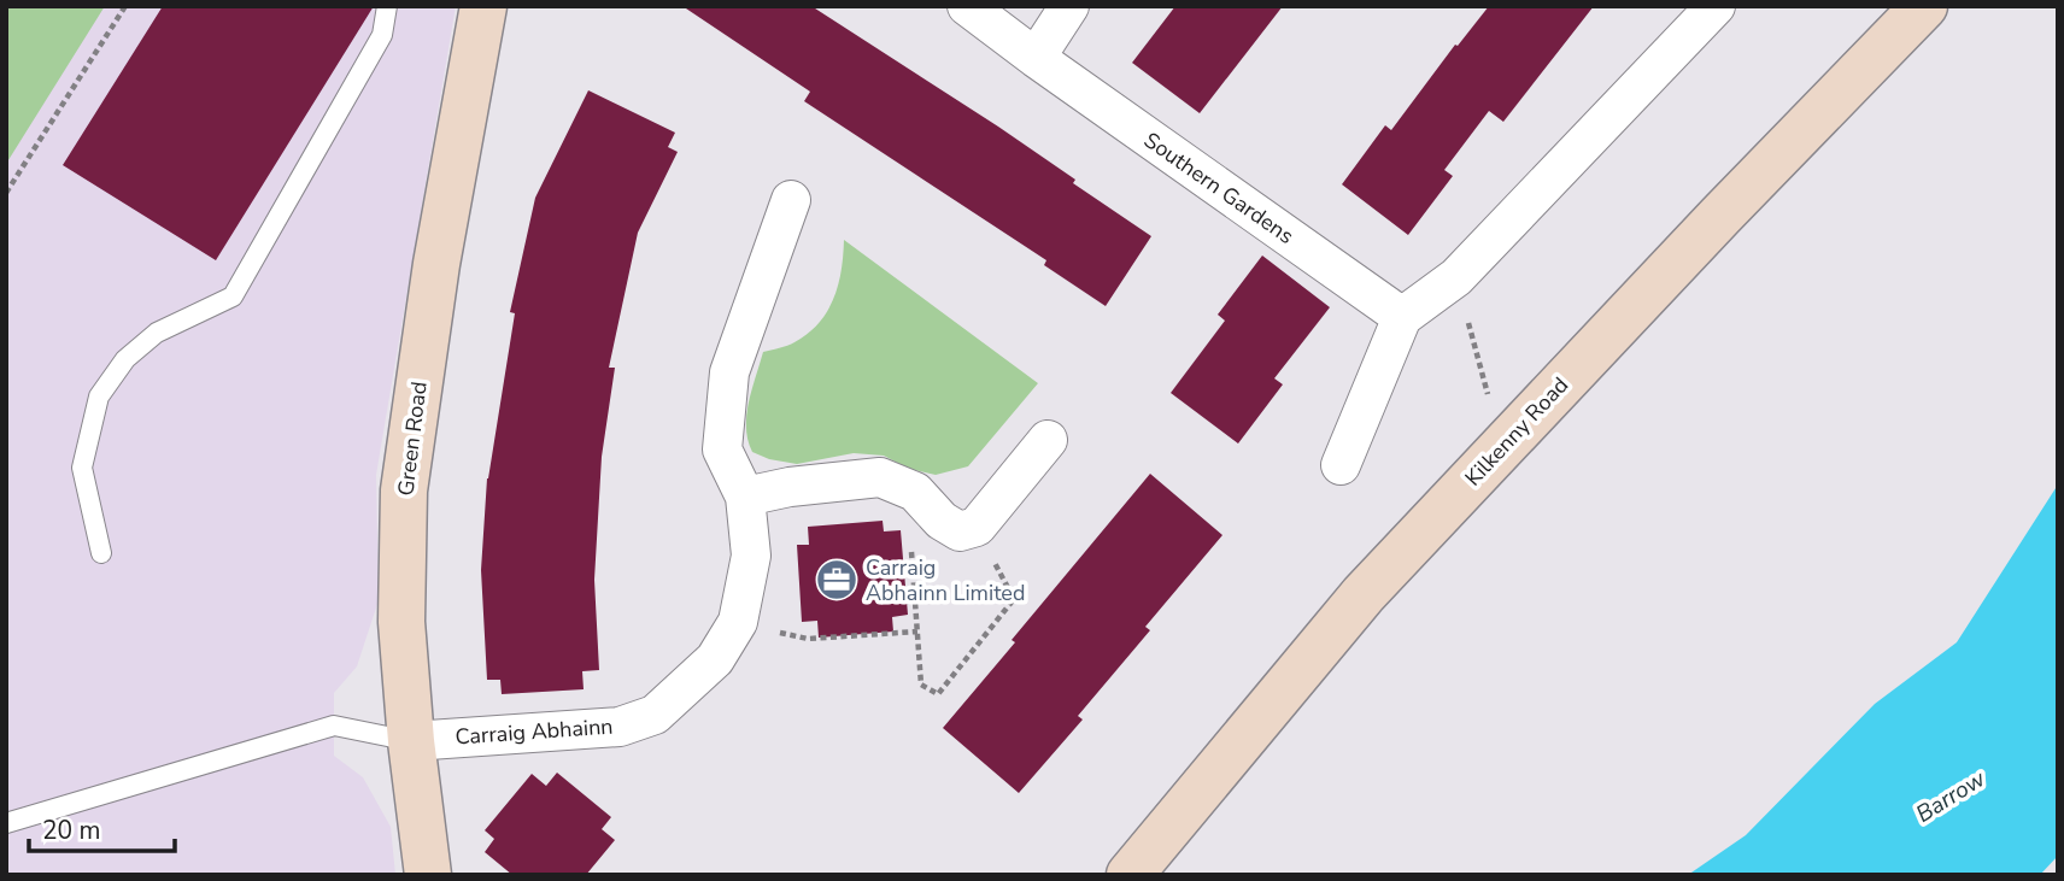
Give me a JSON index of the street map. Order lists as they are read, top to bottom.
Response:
{
  "streets": {
    "main road": ["Kilkenny Road", "Green Road"],
    "street": ["Southern Gardens", "Carraig Abhainn"]
  },
  "crossings": [
    ["Green Road", "Carraig Abhainn"]
  ],
  "water": ["Barrow"],
  "places": {
    "office": ["Carraig Abhainn Limited"]
  },
  "scale_bar": "20 m"
}
